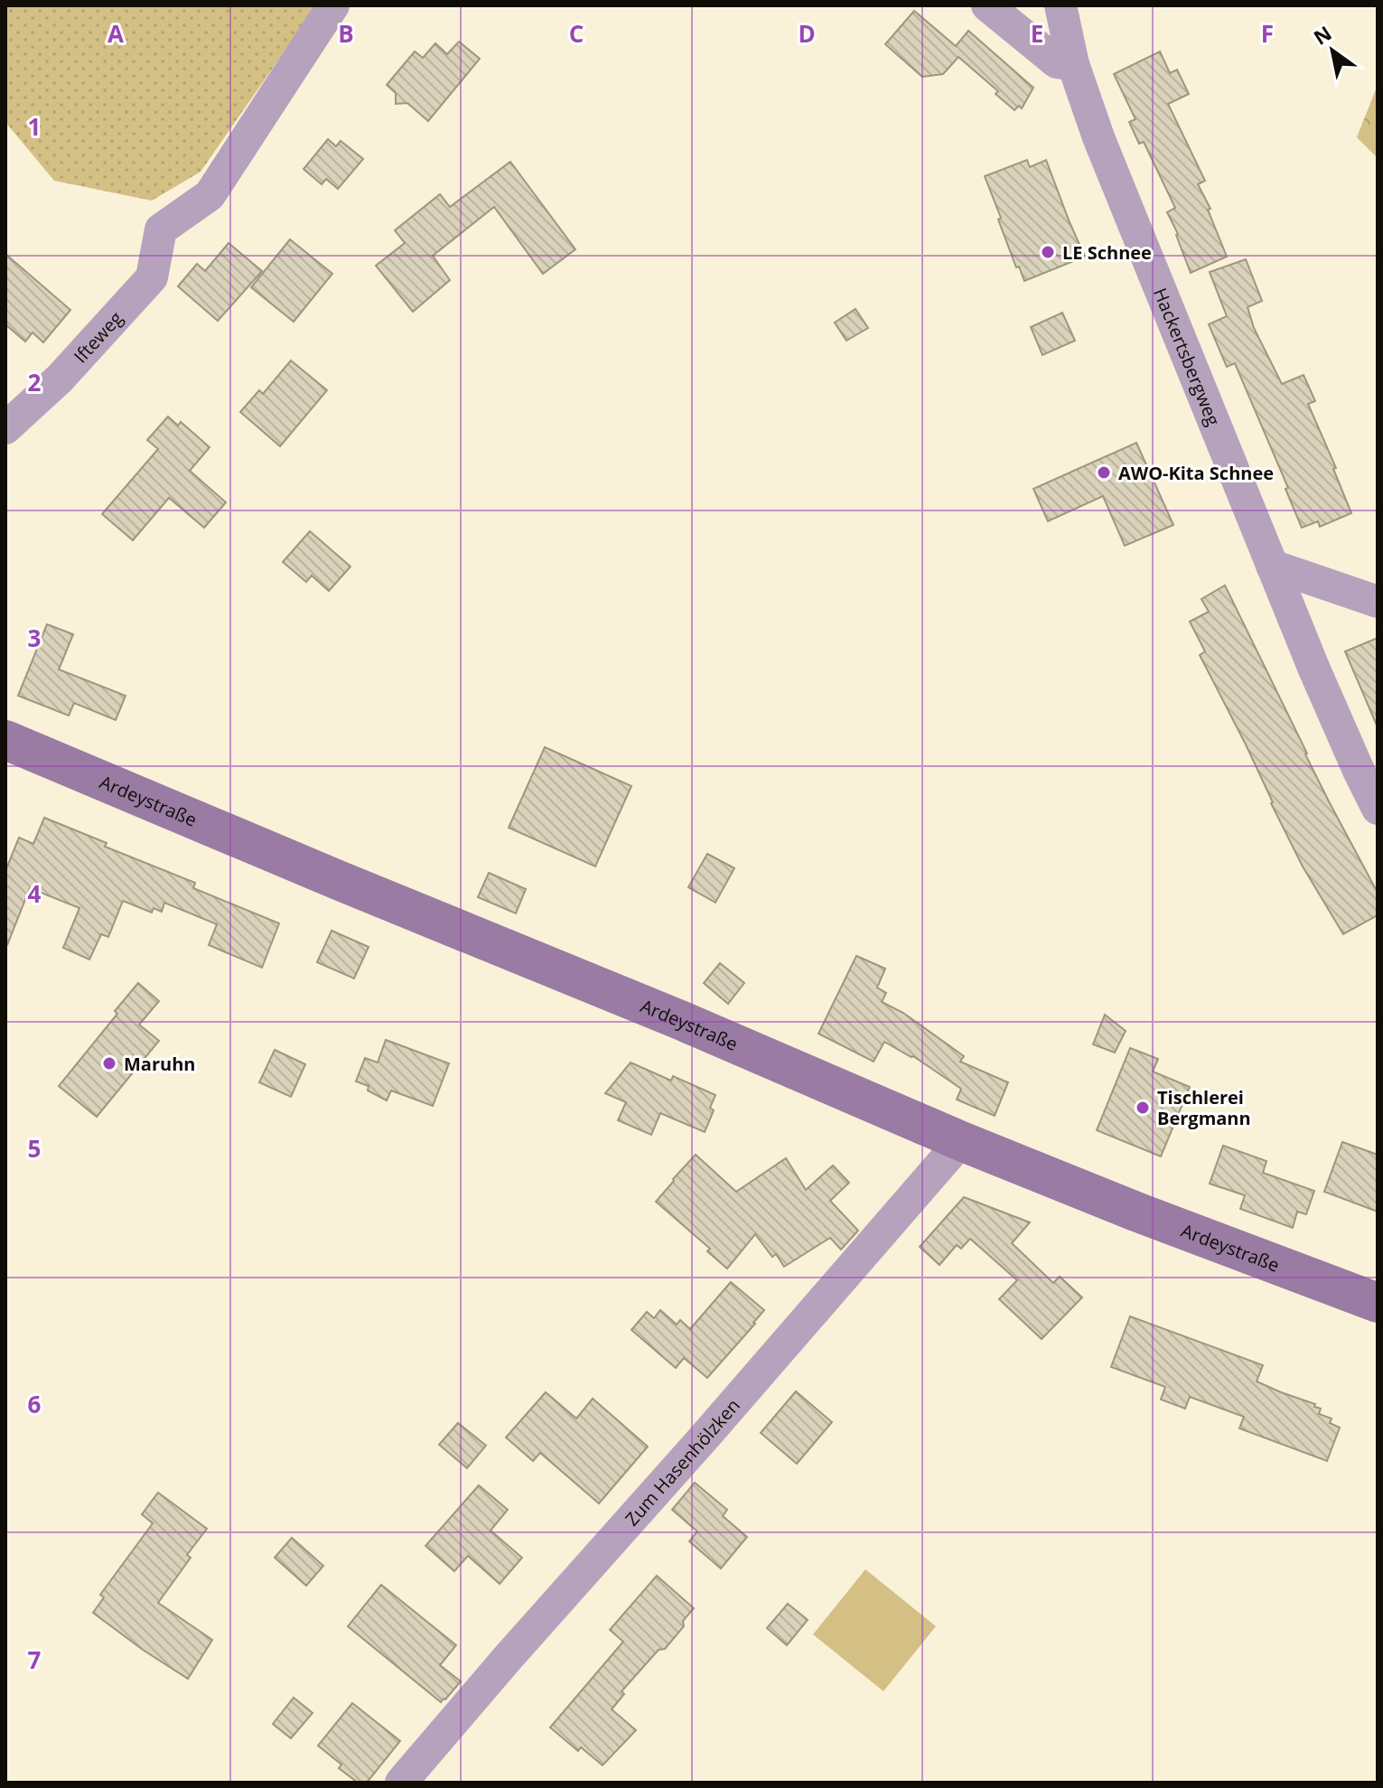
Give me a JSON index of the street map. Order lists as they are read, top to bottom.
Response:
{
  "streets": {
    "main road": ["Ardeystraße"],
    "street": ["Ifteweg", "Hackertsbergweg", "Zum Hasenhölzken"]
  },
  "crossings": [
    ["Ardeystraße", "Zum Hasenhölzken"]
  ],
  "places": [
    "LE Schnee",
    "AWO-Kita Schnee",
    "Maruhn",
    "Tischlerei Bergmann"
  ],
  "north": "top left",
  "grid": {
    "columns": [
      "A",
      "B",
      "C",
      "D",
      "E",
      "F"
    ],
    "rows": [
      "1",
      "2",
      "3",
      "4",
      "5",
      "6",
      "7"
    ]
  }
}
